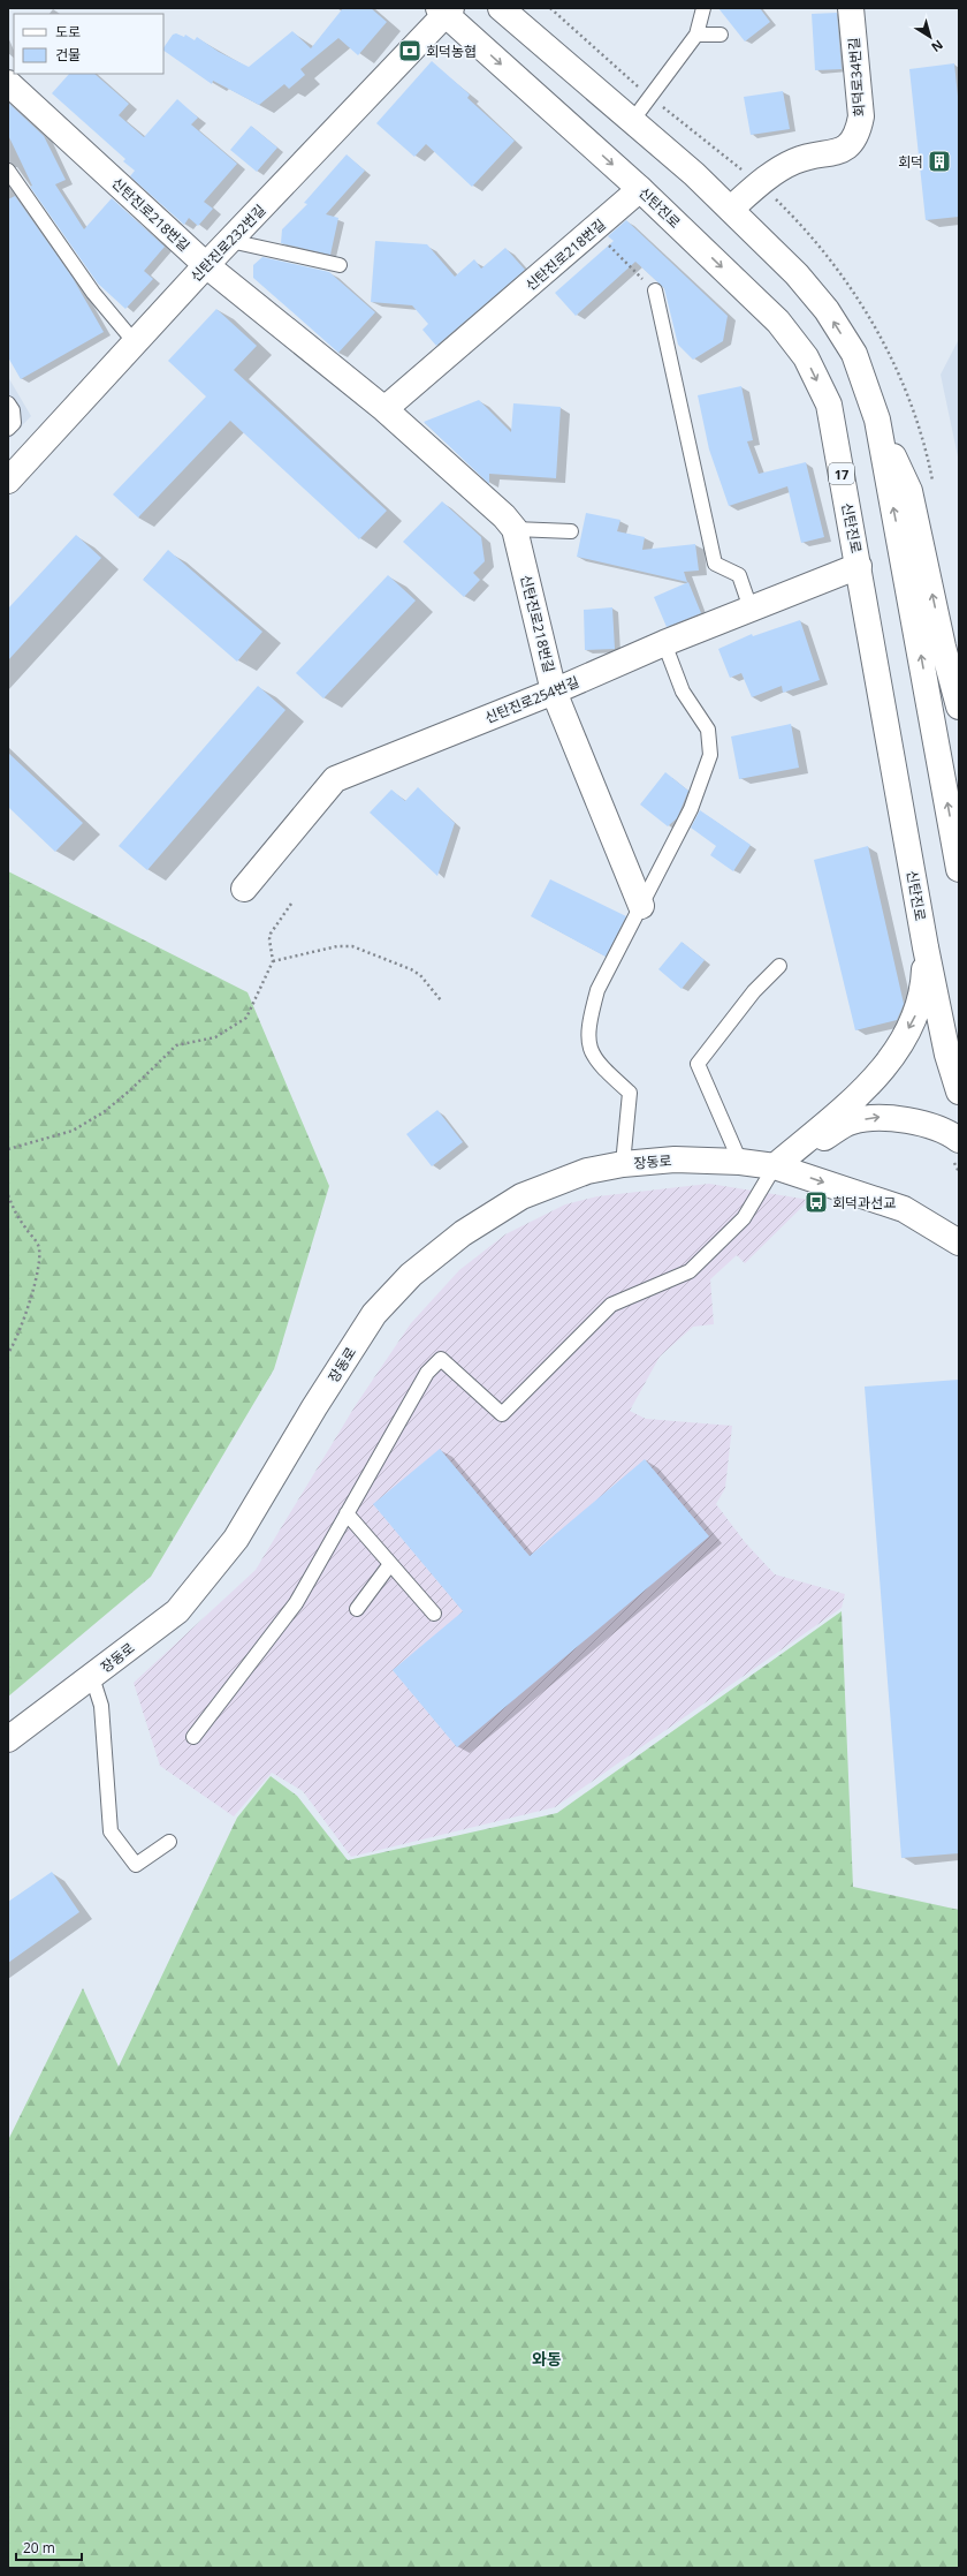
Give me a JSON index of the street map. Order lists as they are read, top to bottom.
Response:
{
  "streets": {
    "street": [
      "회덕로34번길",
      "신탄진로",
      "신탄진로218번길",
      "신탄진로232번길",
      "17",
      "신탄진로254번길",
      "장동로"
    ]
  },
  "crossings": [
    ["신탄진로", "신탄진로218번길"],
    ["신탄진로", "신탄진로232번길"],
    ["신탄진로", "신탄진로254번길"],
    ["신탄진로218번길", "신탄진로232번길"],
    ["신탄진로218번길", "신탄진로254번길"]
  ],
  "districts": ["와동"],
  "places": {
    "bank": ["회덕농협"],
    "building": ["회덕"],
    "bus stop": ["회덕과선교"]
  },
  "legend": ["도로", "건물"],
  "scale_bar": "20 m",
  "north": "bottom right"
}
